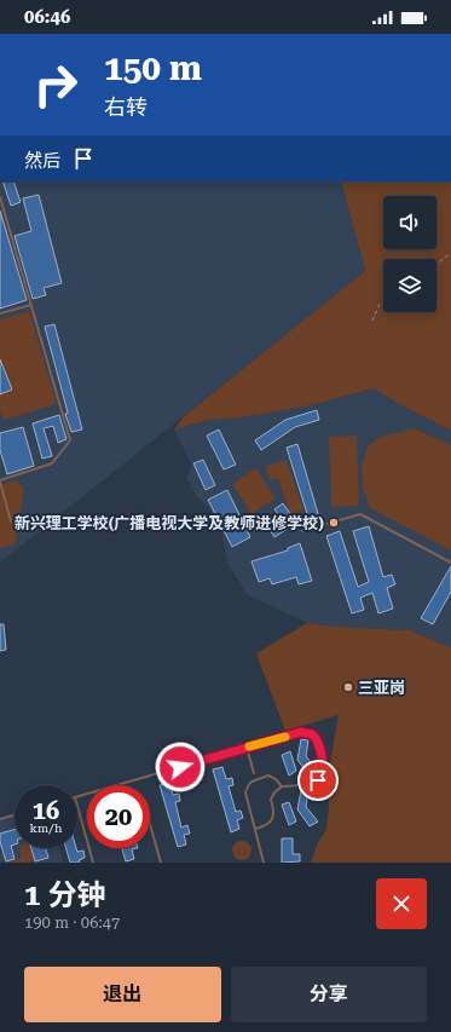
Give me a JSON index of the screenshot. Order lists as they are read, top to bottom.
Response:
{
  "places": ["新兴理工学校(广播电视大学及教师进修学校)", "三亚岗"],
  "page": {
    "status": "06:46",
    "turn": ["150 m", "右转"],
    "then": "然后",
    "speed": "16 km/h",
    "limit": "20",
    "heading": ["1 分钟", "190 m · 06:47"],
    "buttons": ["退出", "分享"]
  }
}
